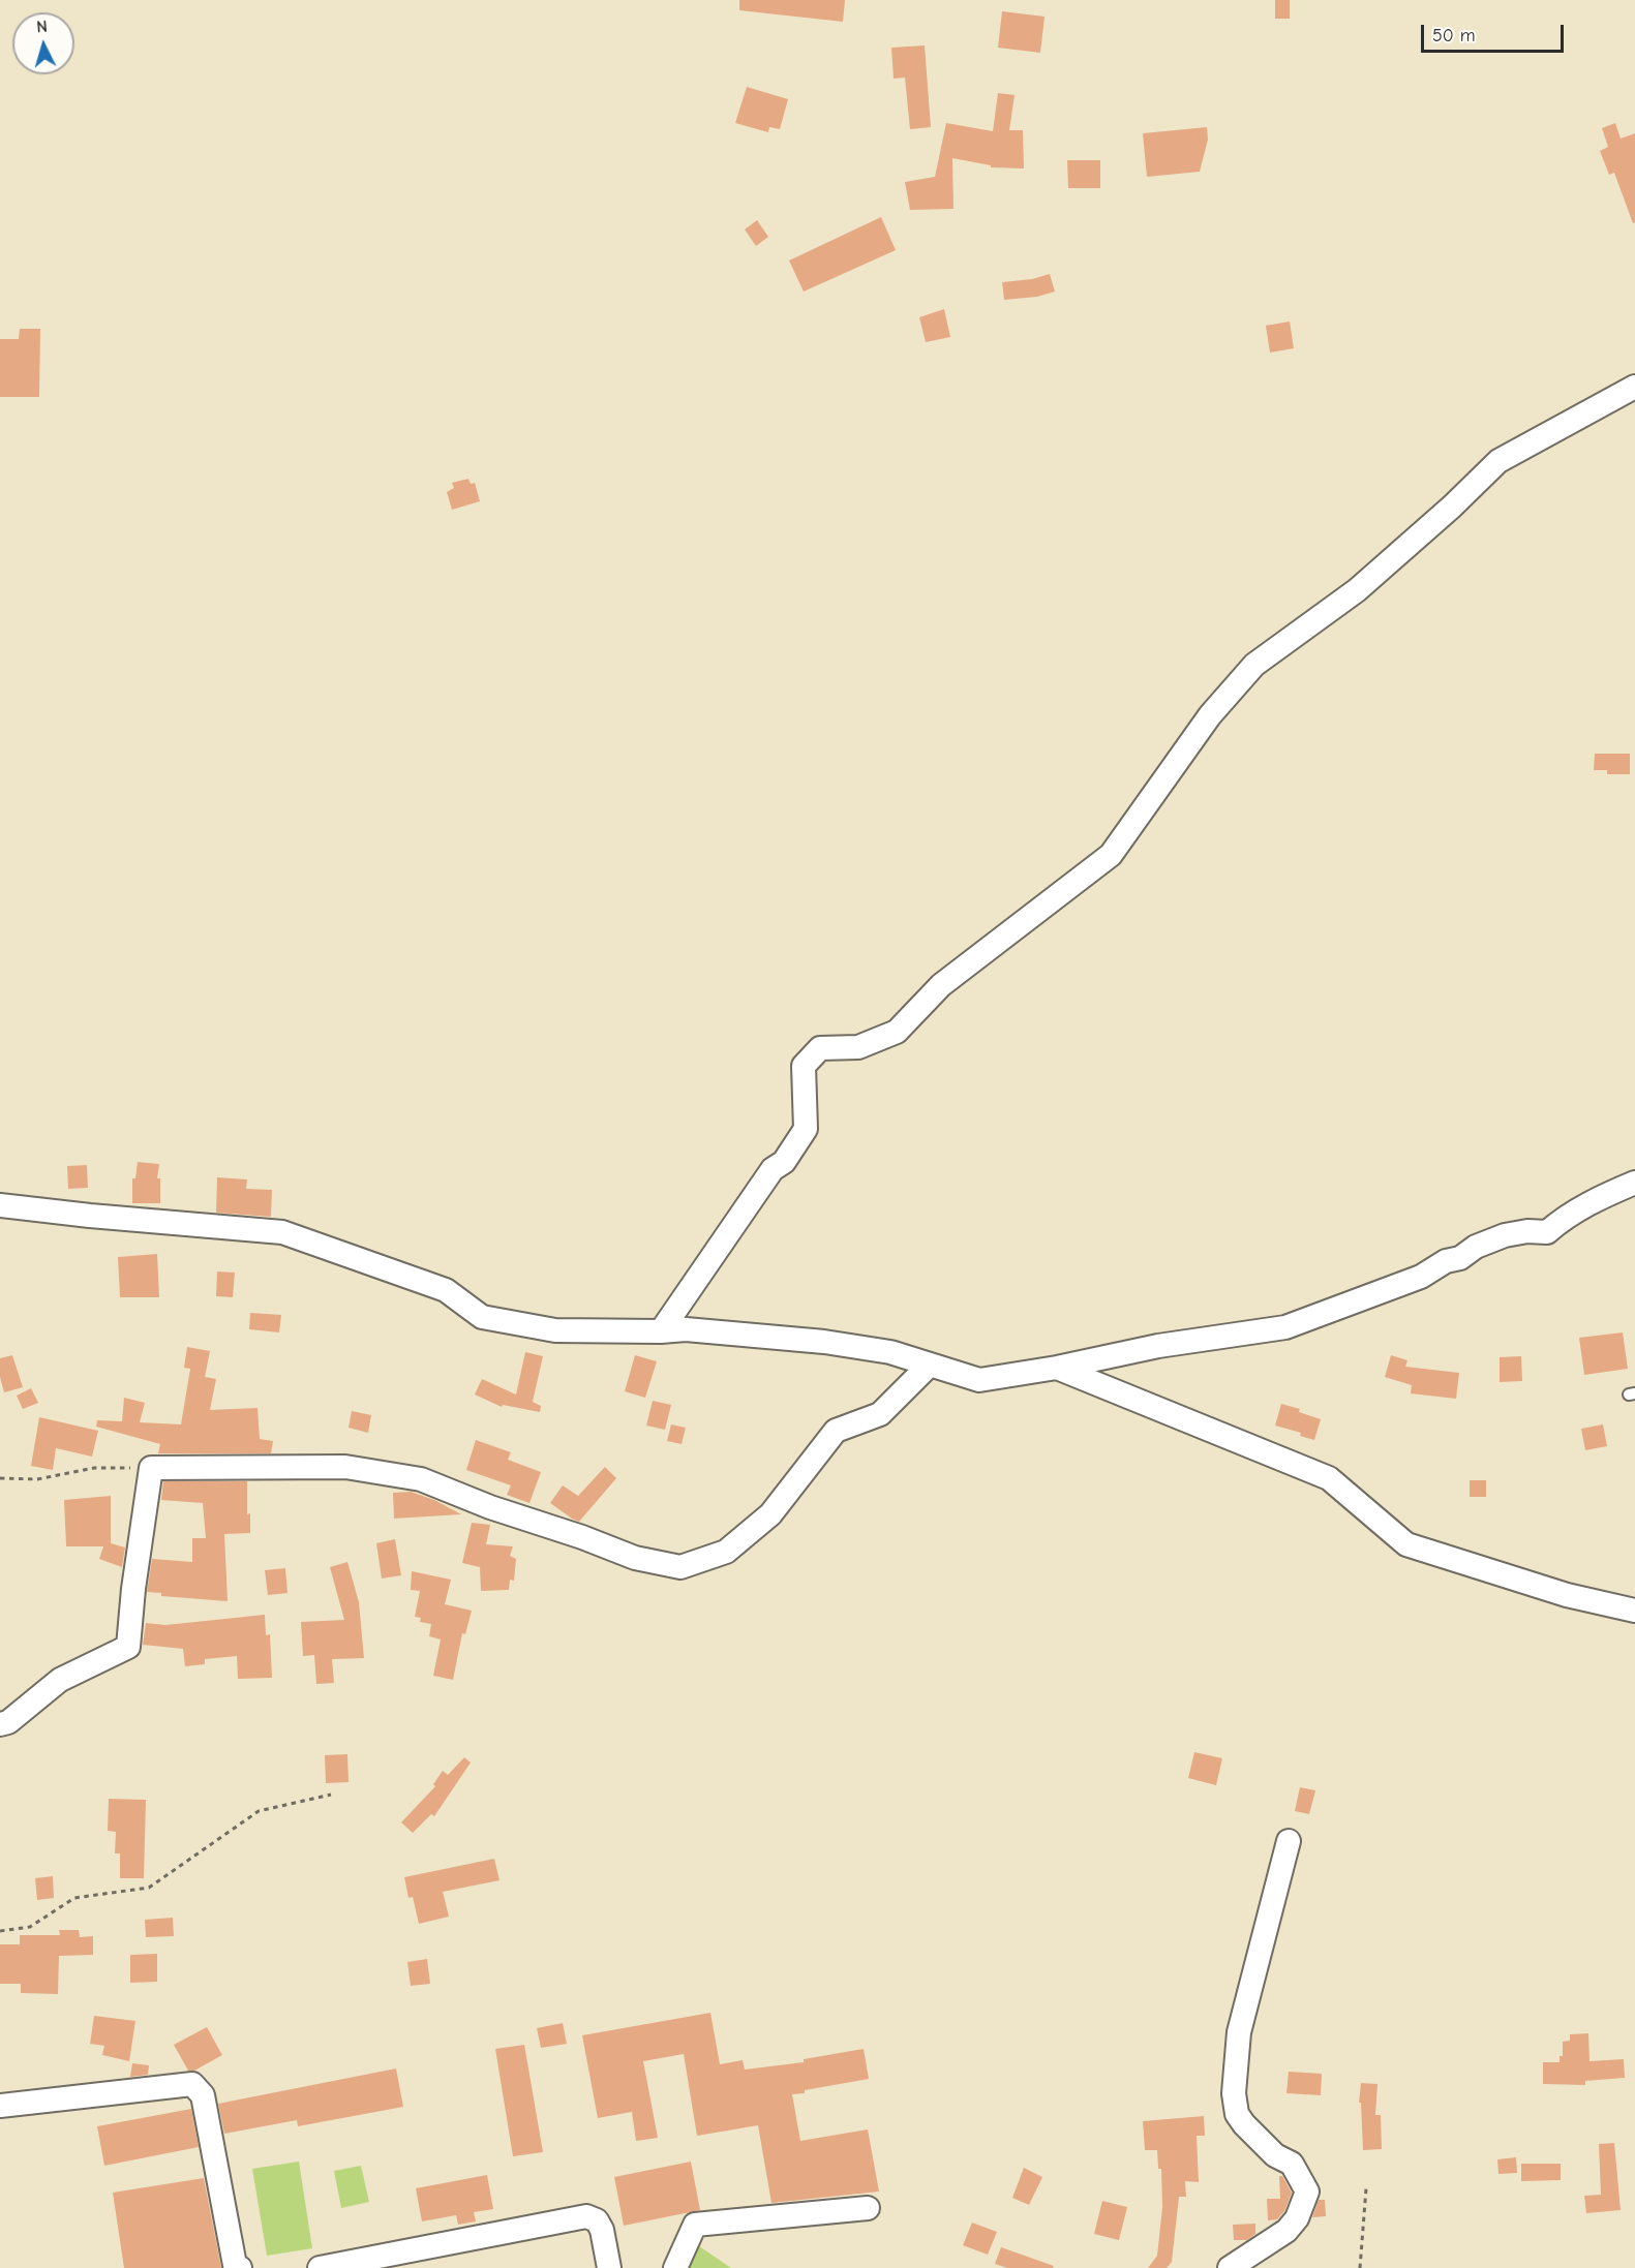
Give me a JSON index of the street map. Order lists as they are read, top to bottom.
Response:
{
  "scale_bar": "50 m",
  "north": "top"
}
